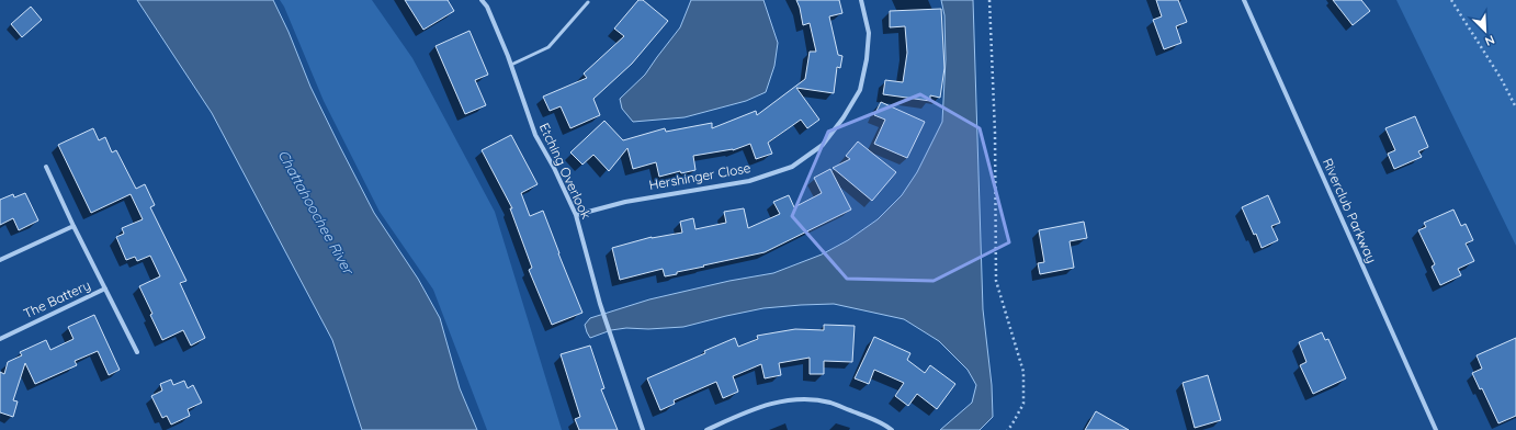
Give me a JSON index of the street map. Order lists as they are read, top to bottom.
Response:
{
  "streets": {
    "street": [
      "Etching Overlook",
      "Hershinger Close",
      "Riverclub Parkway",
      "The Battery"
    ]
  },
  "crossings": [
    ["Etching Overlook", "Hershinger Close"]
  ],
  "water": ["Chattahoochee River"],
  "north": "bottom right"
}
